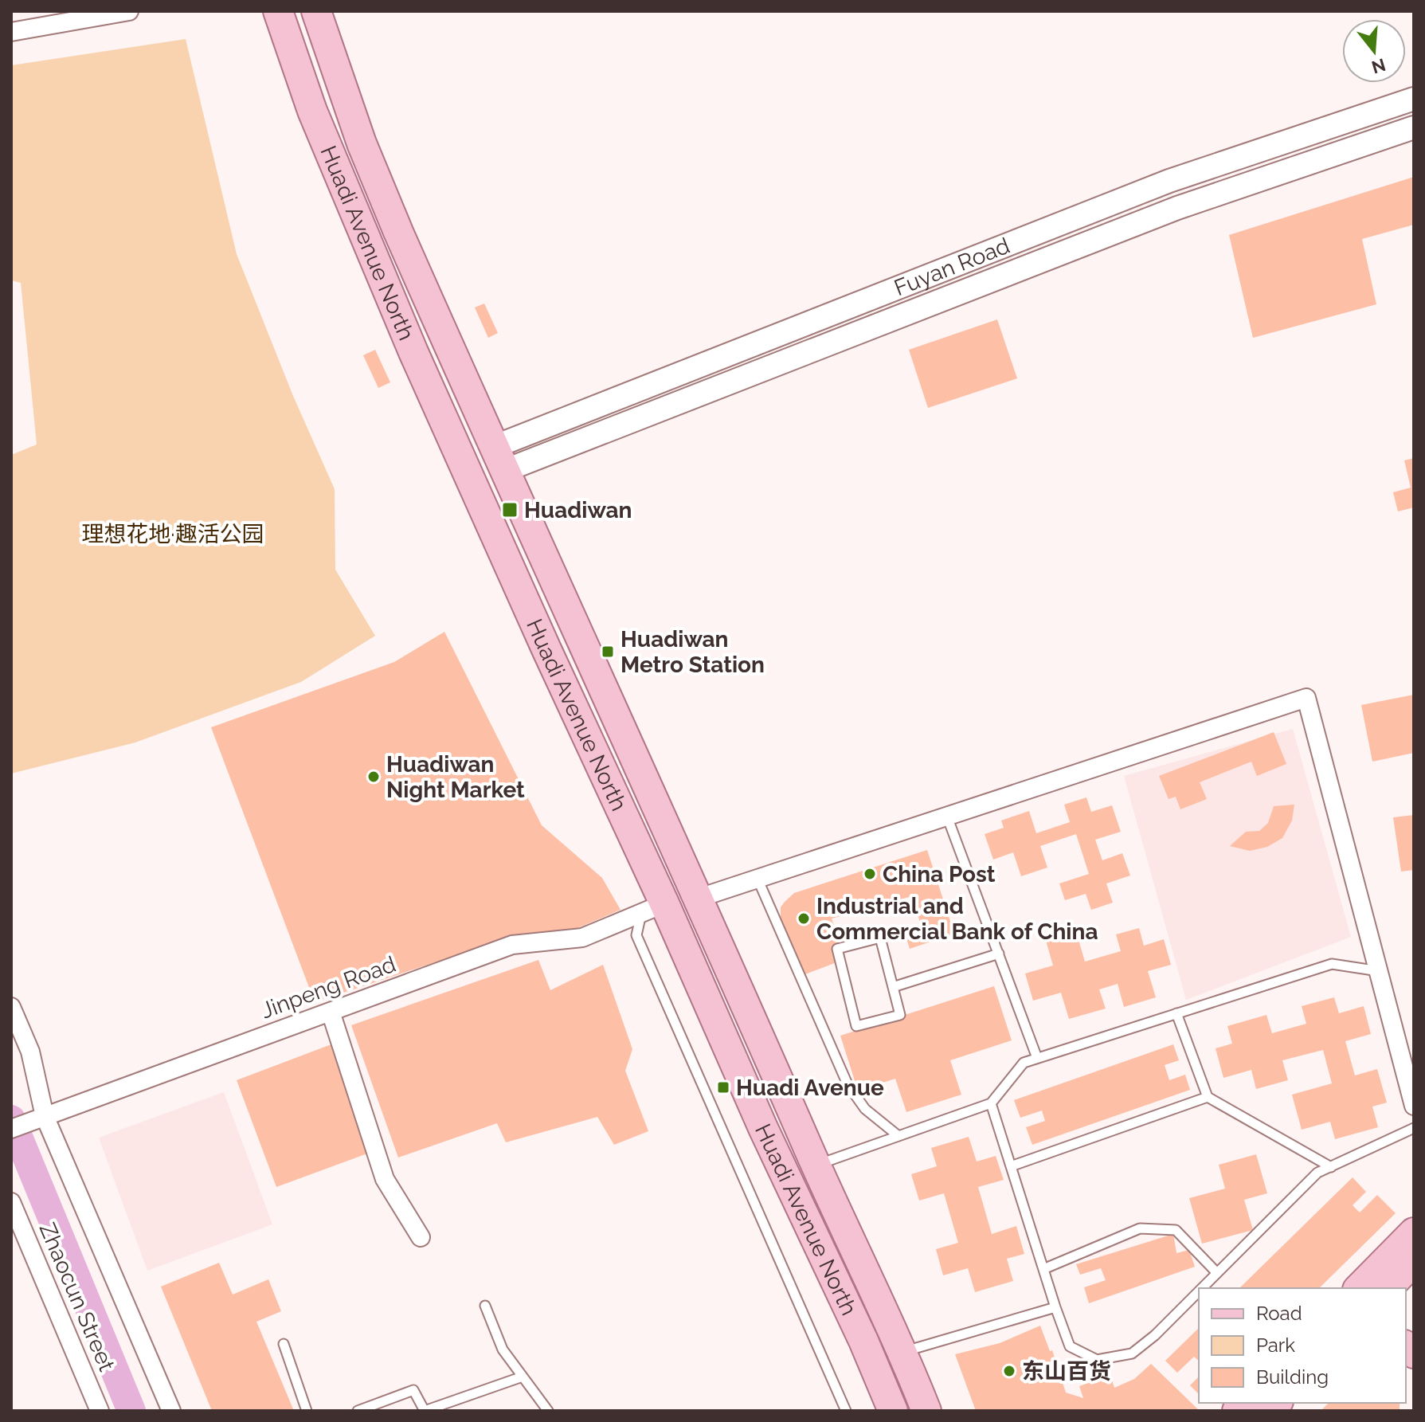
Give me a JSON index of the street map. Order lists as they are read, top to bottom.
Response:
{
  "streets": {
    "main road": ["Huadi Avenue North"],
    "street": ["Fuyan Road", "Jinpeng Road", "Zhaocun Street"]
  },
  "crossings": [
    ["Huadi Avenue North", "Fuyan Road"],
    ["Huadi Avenue North", "Jinpeng Road"]
  ],
  "parks": ["理想花地·趣活公园"],
  "places": {
    "transit": ["Huadiwan", "Huadiwan Metro Station", "Huadi Avenue"],
    "other": [
      "Huadiwan Night Market",
      "China Post",
      "Industrial and Commercial Bank of China",
      "东山百货"
    ]
  },
  "legend": ["Road", "Park", "Building"],
  "north": "bottom"
}
